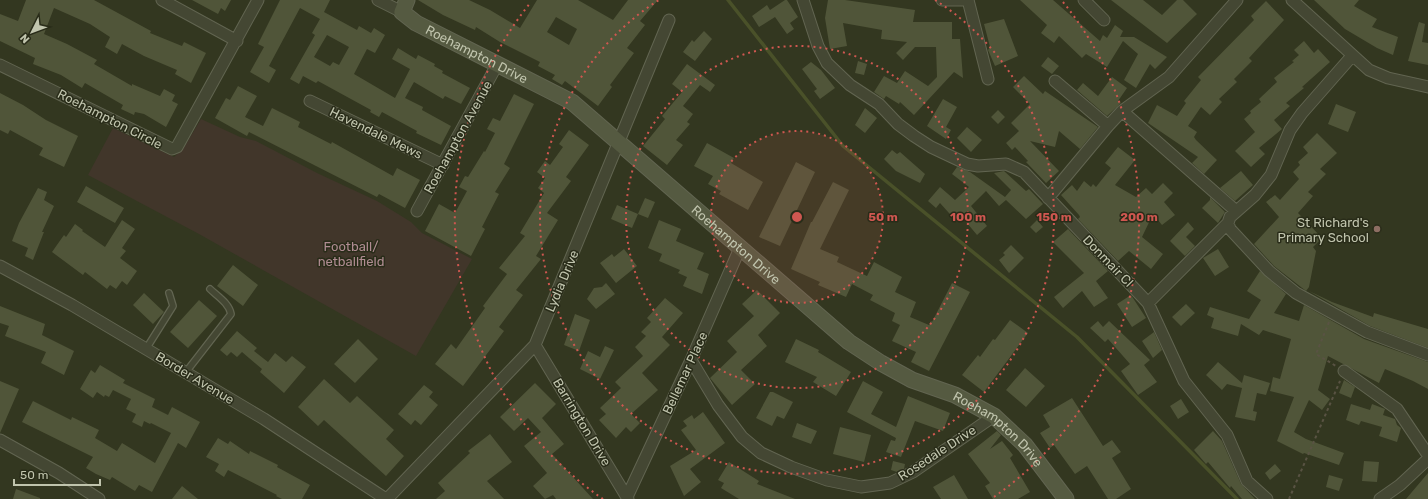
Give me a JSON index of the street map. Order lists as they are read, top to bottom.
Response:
{
  "streets": {
    "street": [
      "Roehampton Drive",
      "Roehampton Circle",
      "Havendale Mews",
      "Roehampton Avenue",
      "Donmair Cl",
      "Lydia Drive",
      "Bellemar Place",
      "Border Avenue",
      "Barrington Drive",
      "Rosedale Drive"
    ]
  },
  "crossings": [
    ["Roehampton Drive", "Roehampton Avenue"],
    ["Roehampton Drive", "Lydia Drive"],
    ["Roehampton Drive", "Bellemar Place"],
    ["Roehampton Drive", "Rosedale Drive"],
    ["Havendale Mews", "Roehampton Avenue"],
    ["Lydia Drive", "Border Avenue"],
    ["Lydia Drive", "Barrington Drive"],
    ["Bellemar Place", "Barrington Drive"],
    ["Bellemar Place", "Rosedale Drive"]
  ],
  "parks": ["Football/ netballfield"],
  "places": ["St Richard's Primary School"],
  "scale_bar": "50 m",
  "north": "bottom left",
  "rings": [
    "50 m",
    "100 m",
    "150 m",
    "200 m"
  ]
}
